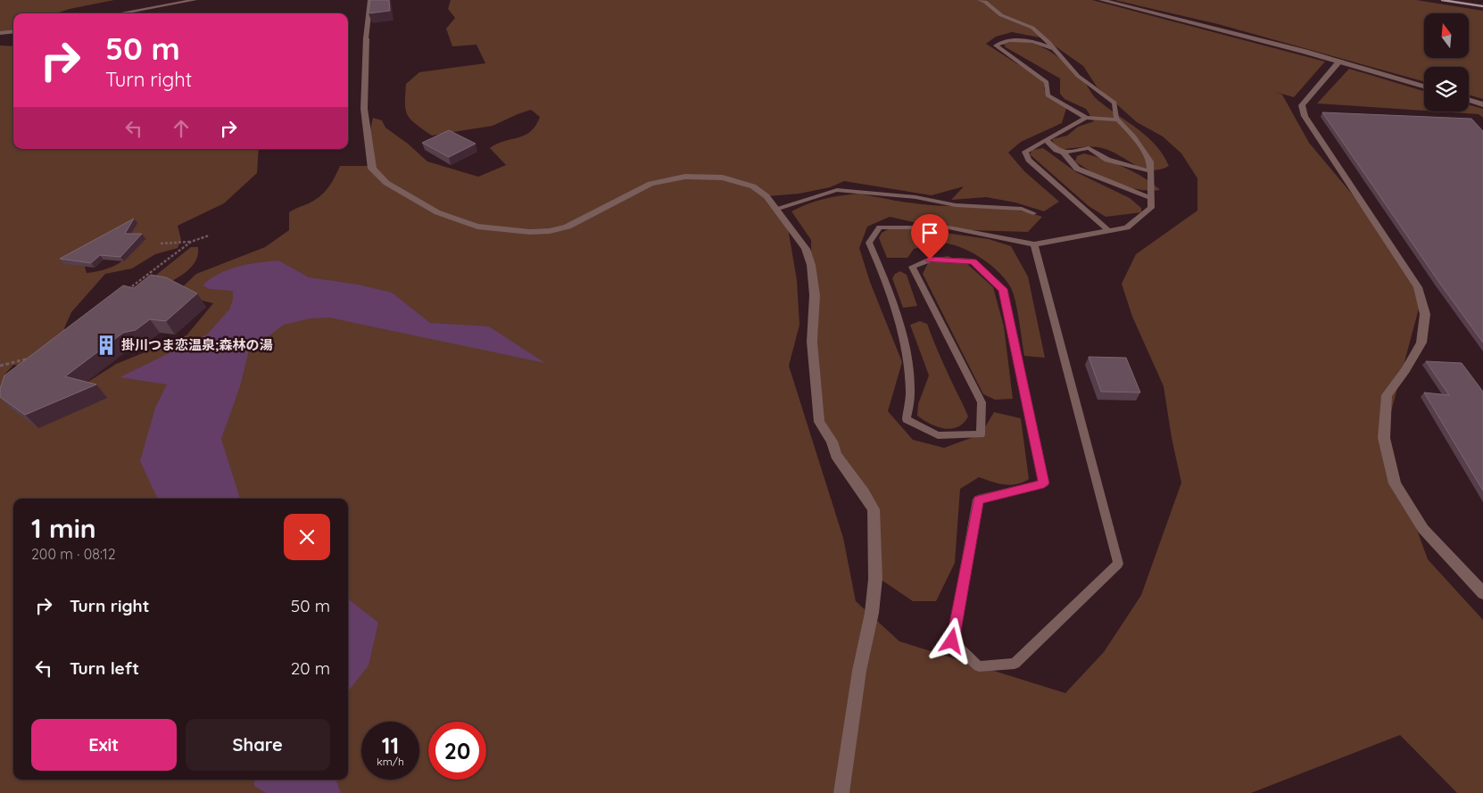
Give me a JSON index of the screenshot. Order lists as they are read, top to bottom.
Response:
{
  "places": {
    "building": ["掛川つま恋温泉;森林の湯"]
  },
  "north": "top",
  "page": {
    "turn": ["50 m", "Turn right"],
    "heading": ["1 min", "200 m · 08:12"],
    "list": [
      {
        "name": "Turn right",
        "value": "50 m"
      },
      {
        "name": "Turn left",
        "value": "20 m"
      }
    ],
    "buttons": ["Exit", "Share"],
    "speed": "11 km/h",
    "limit": "20"
  }
}
